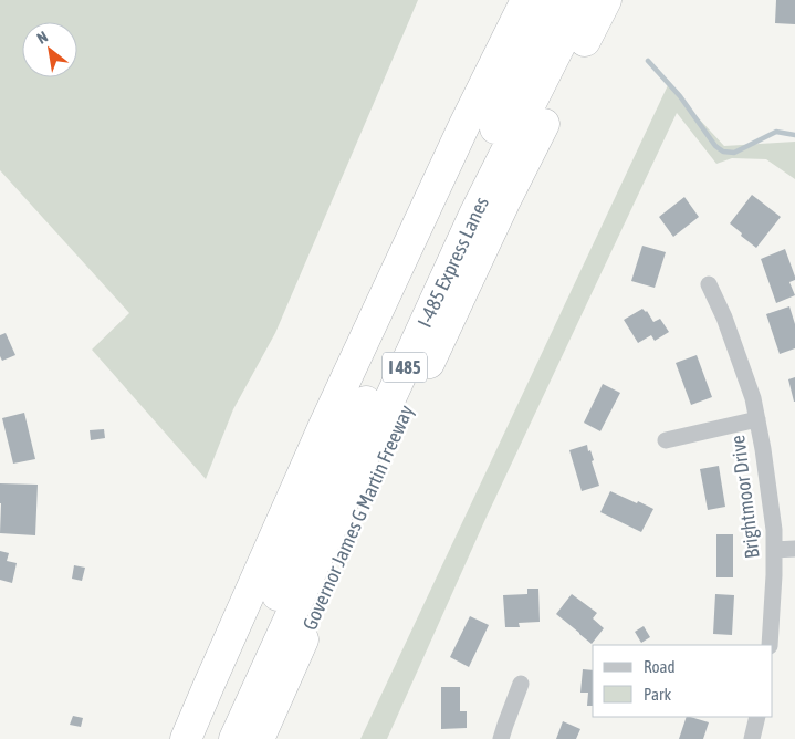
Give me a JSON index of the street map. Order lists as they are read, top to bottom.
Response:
{
  "streets": {
    "highway": ["I-485 Express Lanes", "I 485", "Governor James G Martin Freeway"],
    "street": ["Brightmoor Drive"]
  },
  "legend": ["Road", "Park"],
  "north": "top left"
}
